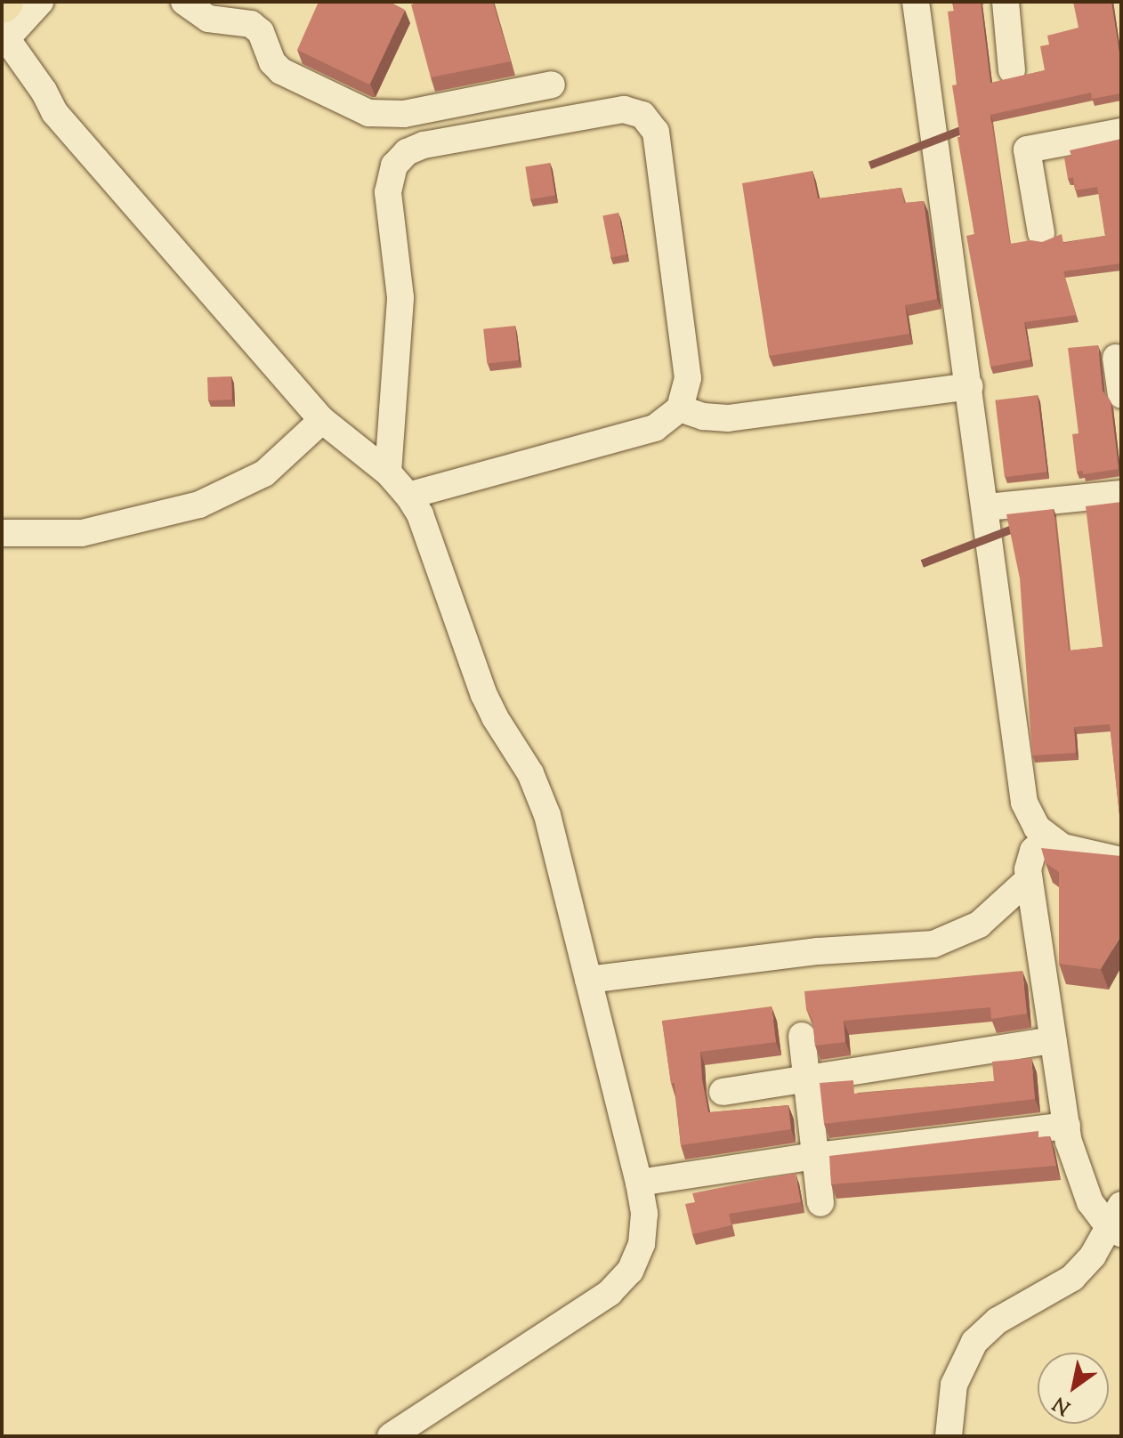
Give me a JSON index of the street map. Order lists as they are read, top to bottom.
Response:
{
  "north": "bottom left"
}
